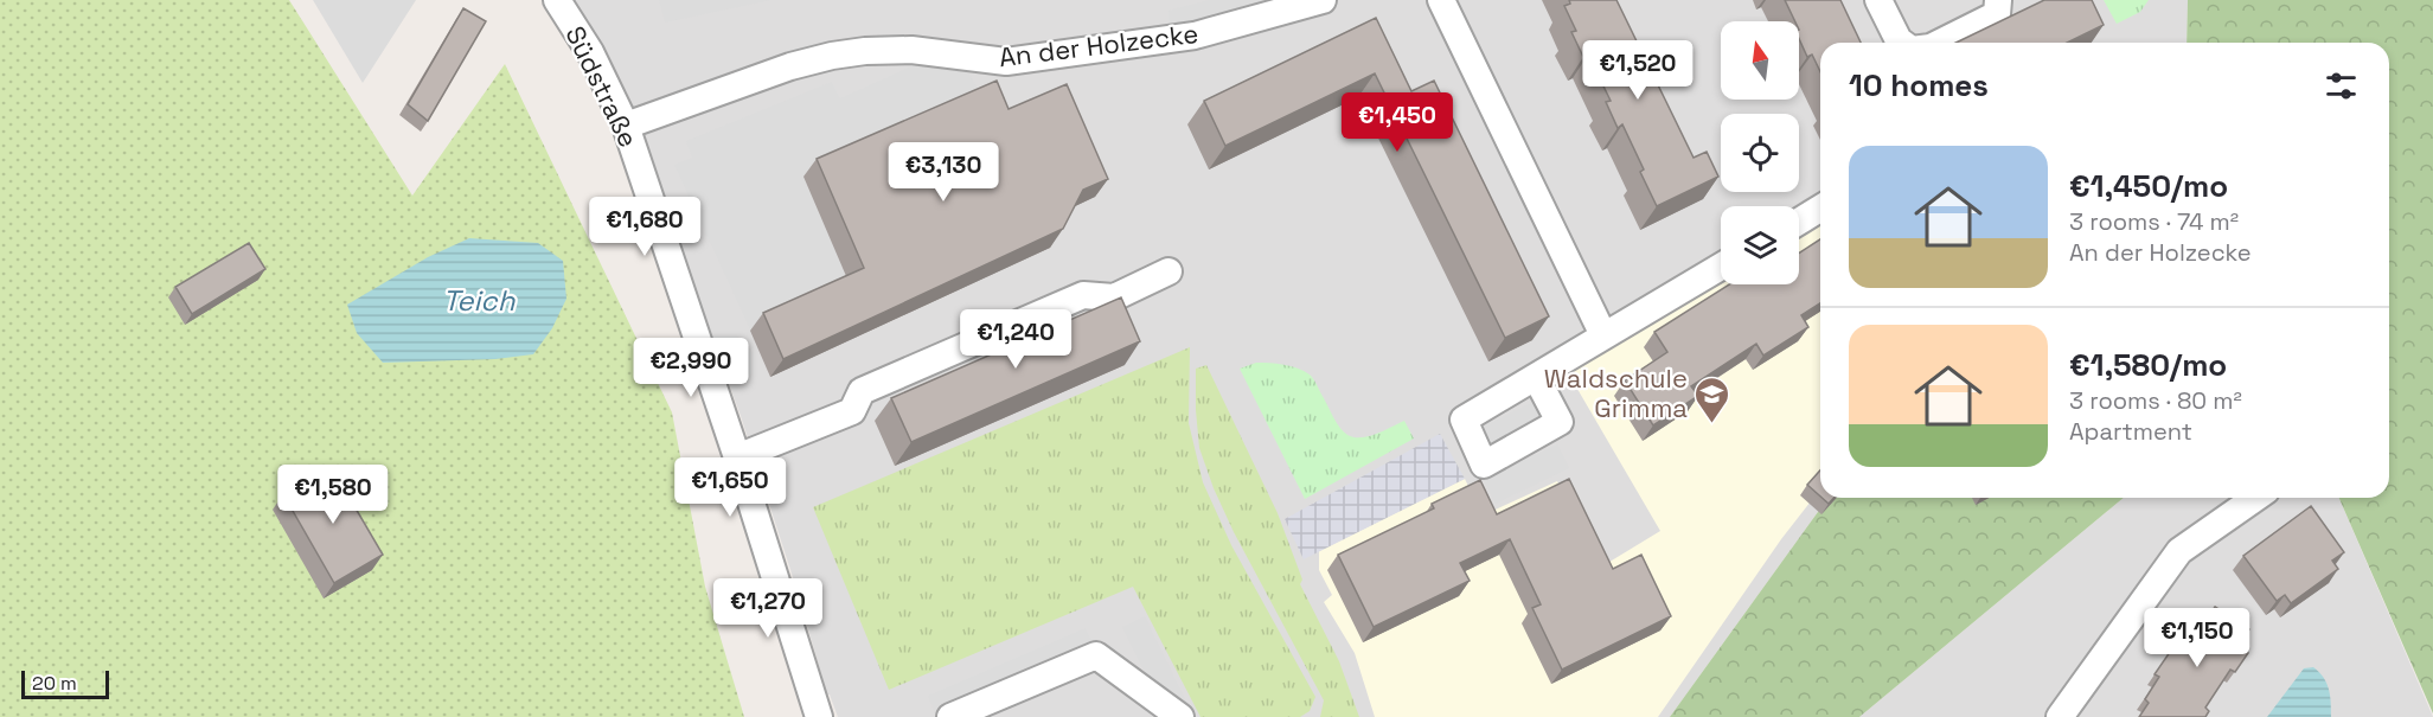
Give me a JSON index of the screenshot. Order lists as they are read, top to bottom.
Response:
{
  "streets": {
    "street": ["An der Holzecke", "Südstraße"]
  },
  "crossings": [
    ["An der Holzecke", "Südstraße"]
  ],
  "water": ["Teich"],
  "places": {
    "school or university": ["Waldschule Grimma"]
  },
  "scale_bar": "20 m",
  "north": "top",
  "page": {
    "price": [
      "€1,520",
      "€1,450",
      "€3,130",
      "€1,680",
      "€1,240",
      "€2,990",
      "€1,650",
      "€1,580",
      "€1,270",
      "€1,150"
    ],
    "heading": "10 homes",
    "list": [
      {
        "name": "€1,450/mo",
        "note": "3 rooms · 74 m² · An der Holzecke"
      },
      {
        "name": "€1,580/mo",
        "note": "3 rooms · 80 m² · Apartment"
      }
    ],
    "scale": "20 m"
  }
}
